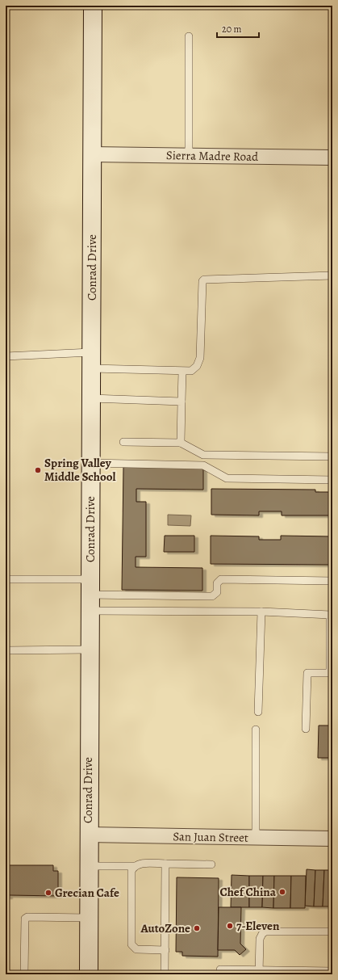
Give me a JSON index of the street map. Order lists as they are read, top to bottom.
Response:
{
  "streets": {
    "street": ["Sierra Madre Road", "Conrad Drive", "San Juan Street"]
  },
  "crossings": [
    ["Sierra Madre Road", "Conrad Drive"],
    ["Conrad Drive", "San Juan Street"]
  ],
  "places": [
    "Spring Valley Middle School",
    "Chef China",
    "Grecian Cafe",
    "7-Eleven",
    "AutoZone"
  ],
  "scale_bar": "20 m"
}
